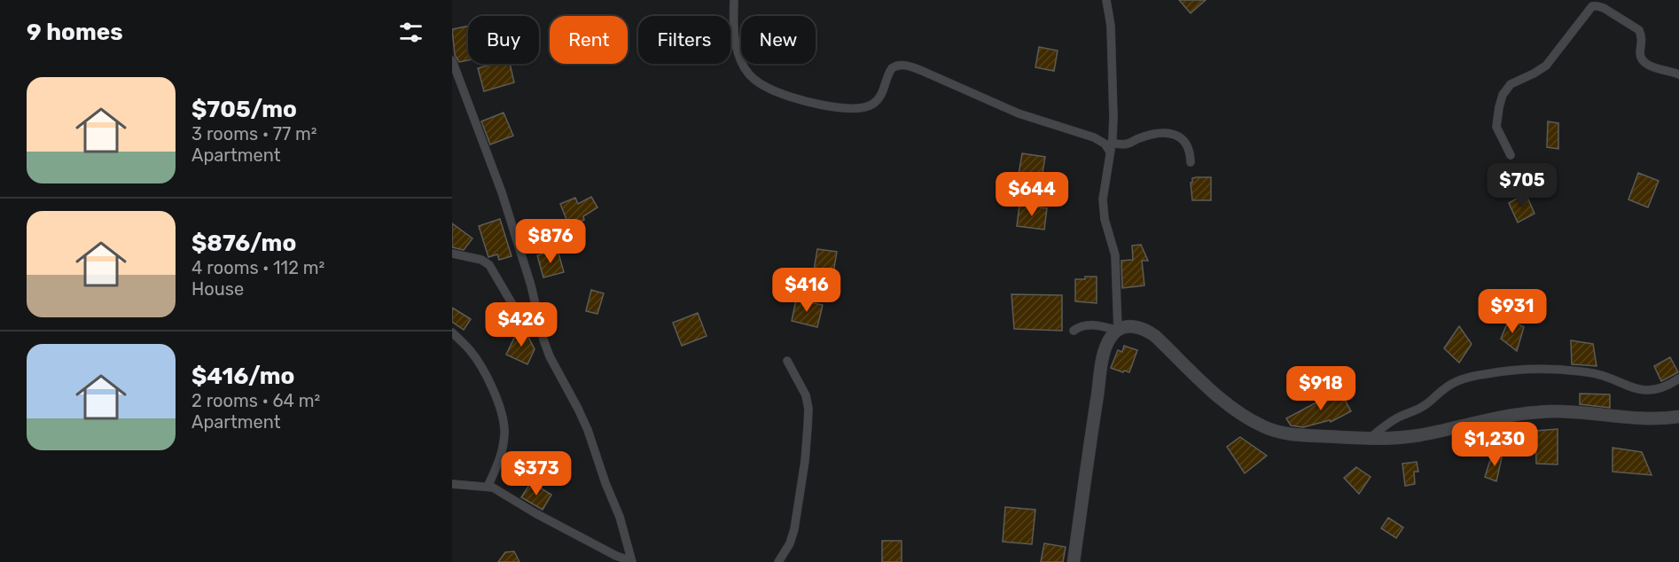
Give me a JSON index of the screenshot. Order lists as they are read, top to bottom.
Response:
{
  "page": {
    "heading": "9 homes",
    "chip": [
      "Buy",
      "Rent",
      "Filters",
      "New"
    ],
    "list": [
      {
        "name": "$705/mo",
        "note": "3 rooms · 77 m² · Apartment"
      },
      {
        "name": "$876/mo",
        "note": "4 rooms · 112 m² · House"
      },
      {
        "name": "$416/mo",
        "note": "2 rooms · 64 m² · Apartment"
      }
    ],
    "price": [
      "$705",
      "$644",
      "$876",
      "$416",
      "$931",
      "$426",
      "$918",
      "$1,230",
      "$373"
    ]
  }
}
